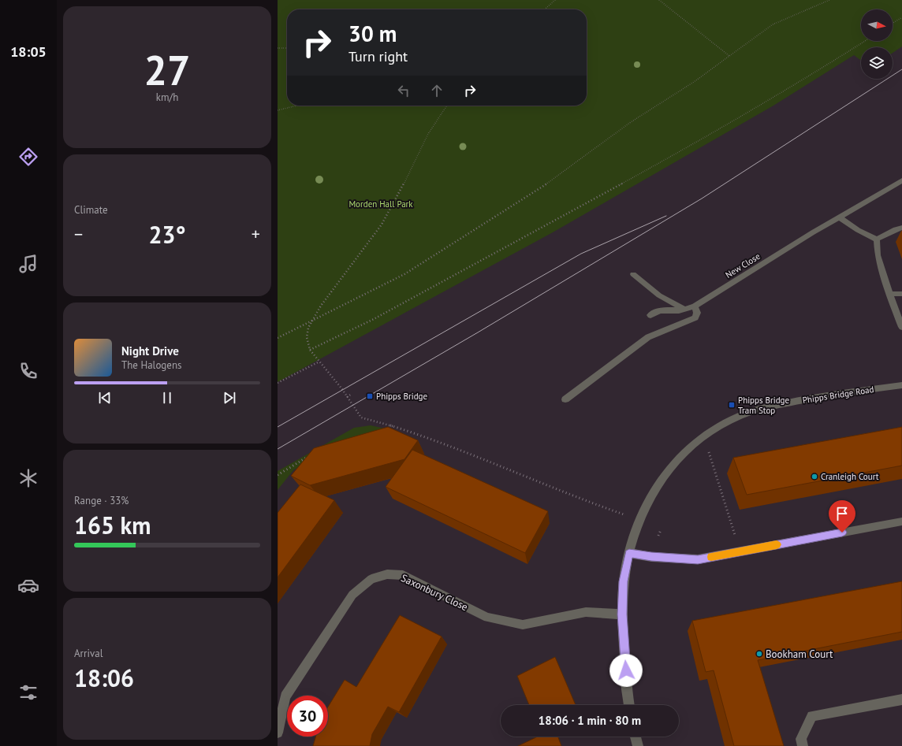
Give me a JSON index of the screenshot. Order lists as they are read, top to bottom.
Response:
{
  "streets": {
    "street": ["New Close", "Phipps Bridge Road", "Saxonbury Close"]
  },
  "crossings": [
    ["Phipps Bridge Road", "Saxonbury Close"]
  ],
  "parks": ["Morden Hall Park"],
  "places": {
    "transit": ["Phipps Bridge", "Phipps Bridge Tram Stop"],
    "other": ["Cranleigh Court", "Bookham Court"]
  },
  "north": "right",
  "page": {
    "tabs": "18:05",
    "tile": [
      ["27", "km/h"],
      "Climate",
      ["Range · 33%", "165 km"],
      ["Arrival", "18:06"]
    ],
    "turn": ["30 m", "Turn right"],
    "heat": ["−", "23°", "+"],
    "song": ["Night Drive", "The Halogens"],
    "limit": "30",
    "trip": "18:06 · 1 min · 80 m"
  }
}
